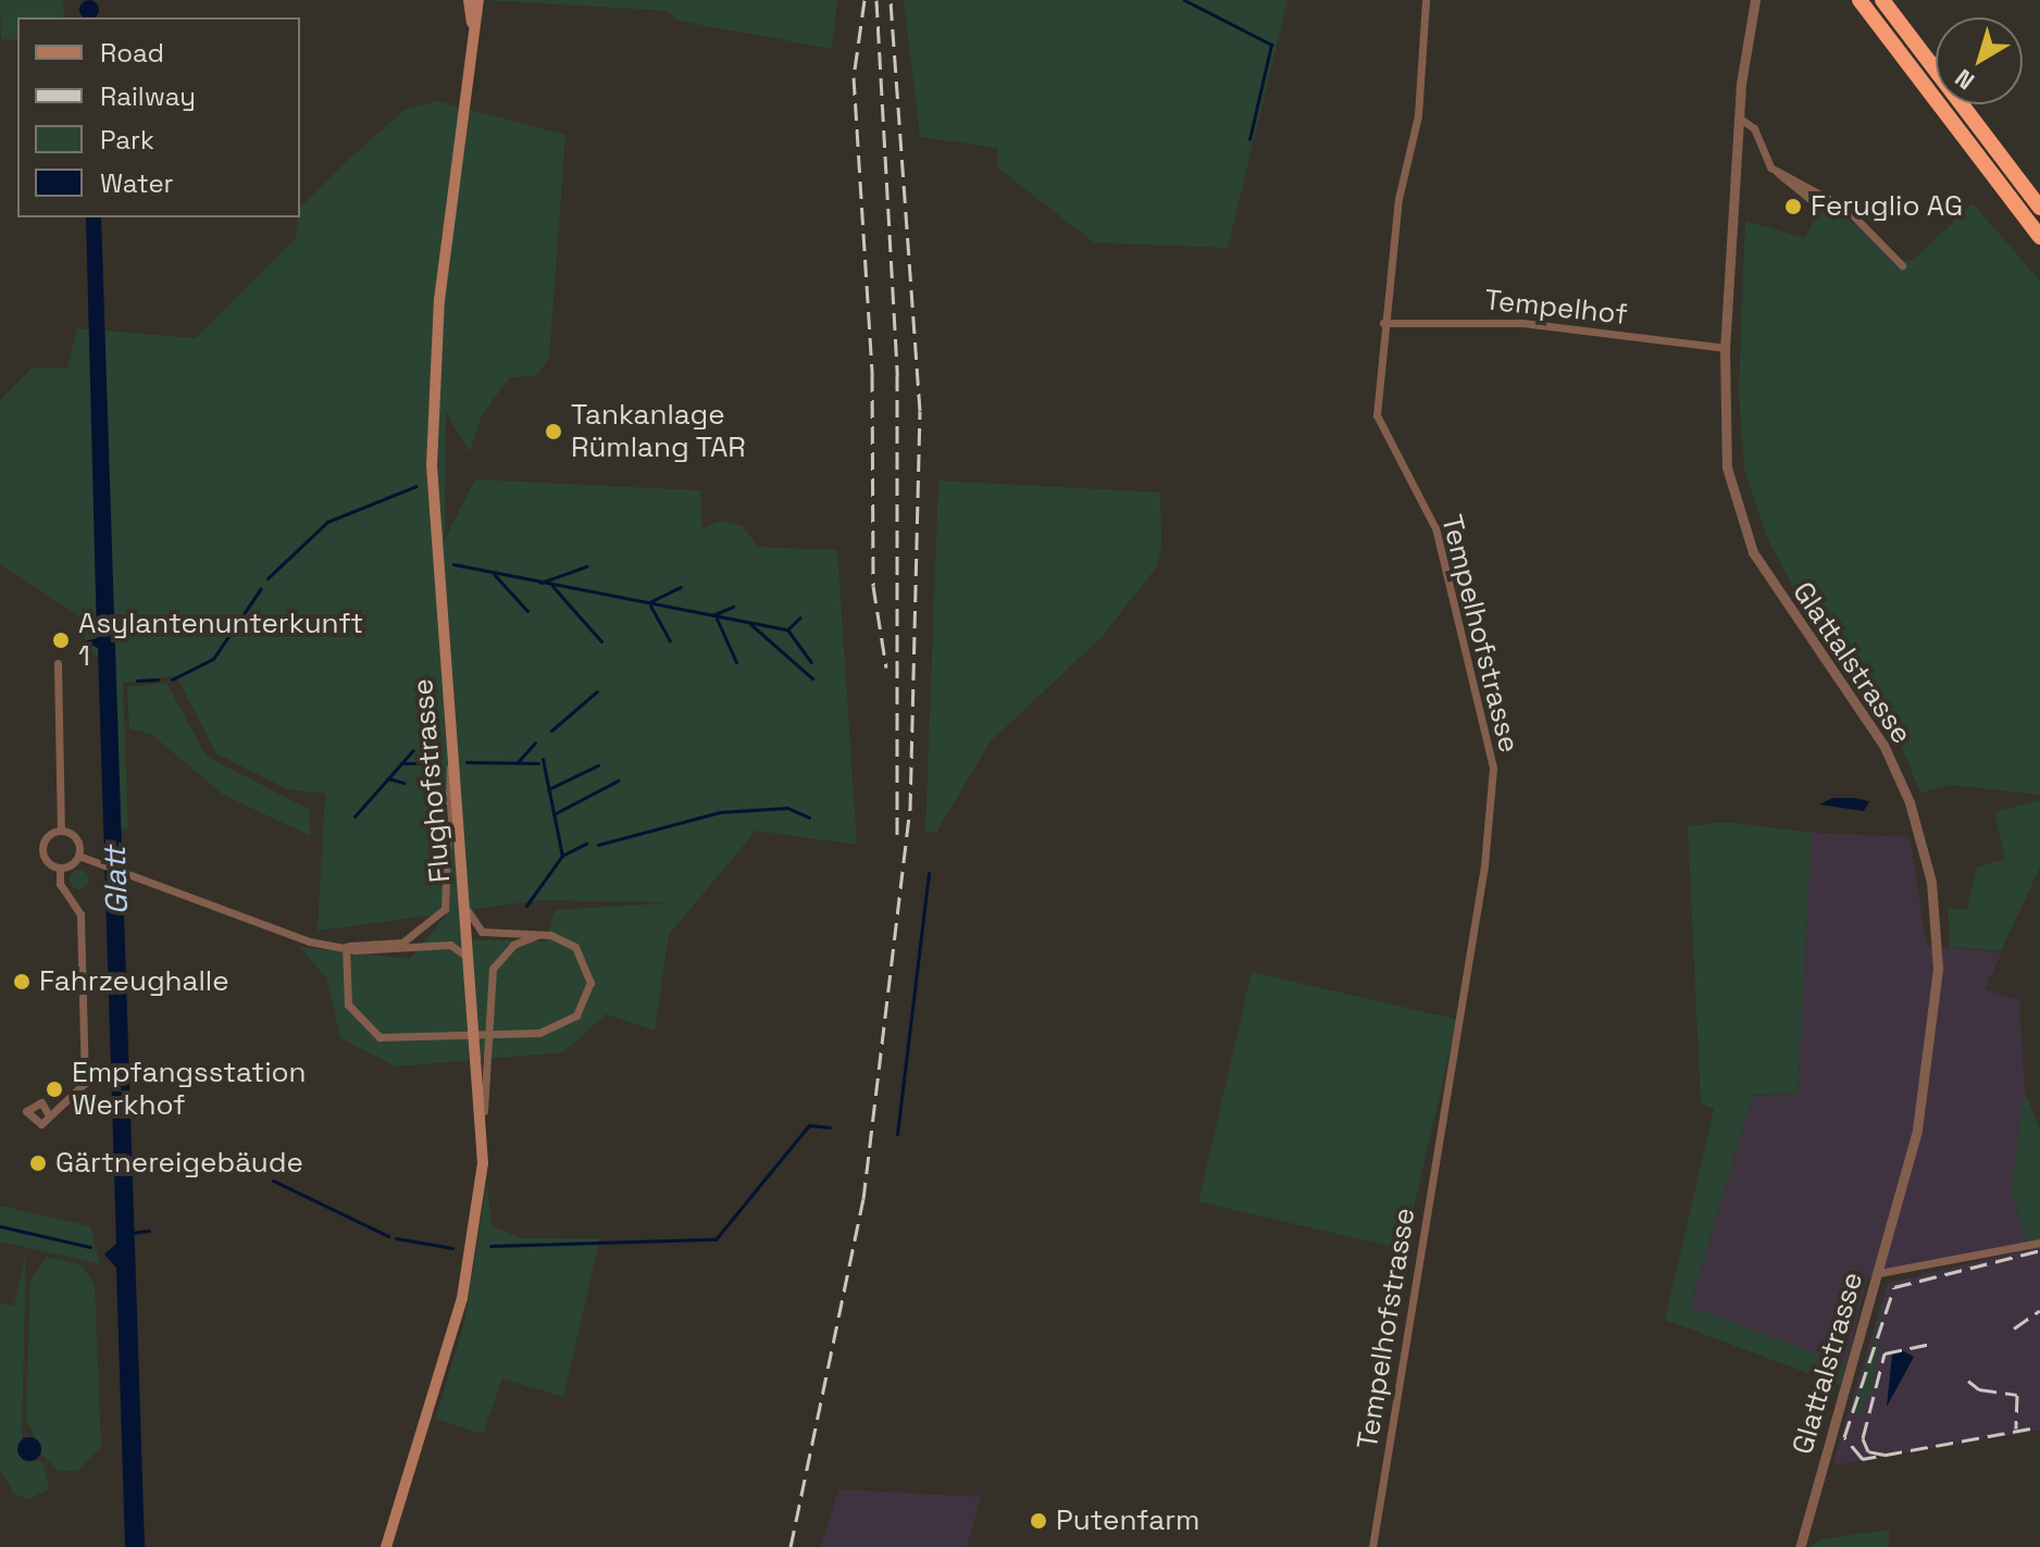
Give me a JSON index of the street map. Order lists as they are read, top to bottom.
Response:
{
  "streets": {
    "main road": ["Flughofstrasse"],
    "street": ["Tempelhof", "Tempelhofstrasse", "Glattalstrasse"]
  },
  "crossings": [
    ["Tempelhof", "Tempelhofstrasse"],
    ["Tempelhof", "Glattalstrasse"]
  ],
  "water": ["Glatt"],
  "places": [
    "Feruglio AG",
    "Tankanlage Rümlang TAR",
    "Asylantenunterkunft 1",
    "Fahrzeughalle",
    "Empfangsstation Werkhof",
    "Gärtnereigebäude",
    "Putenfarm"
  ],
  "legend": [
    "Road",
    "Railway",
    "Park",
    "Water"
  ],
  "north": "bottom left"
}
